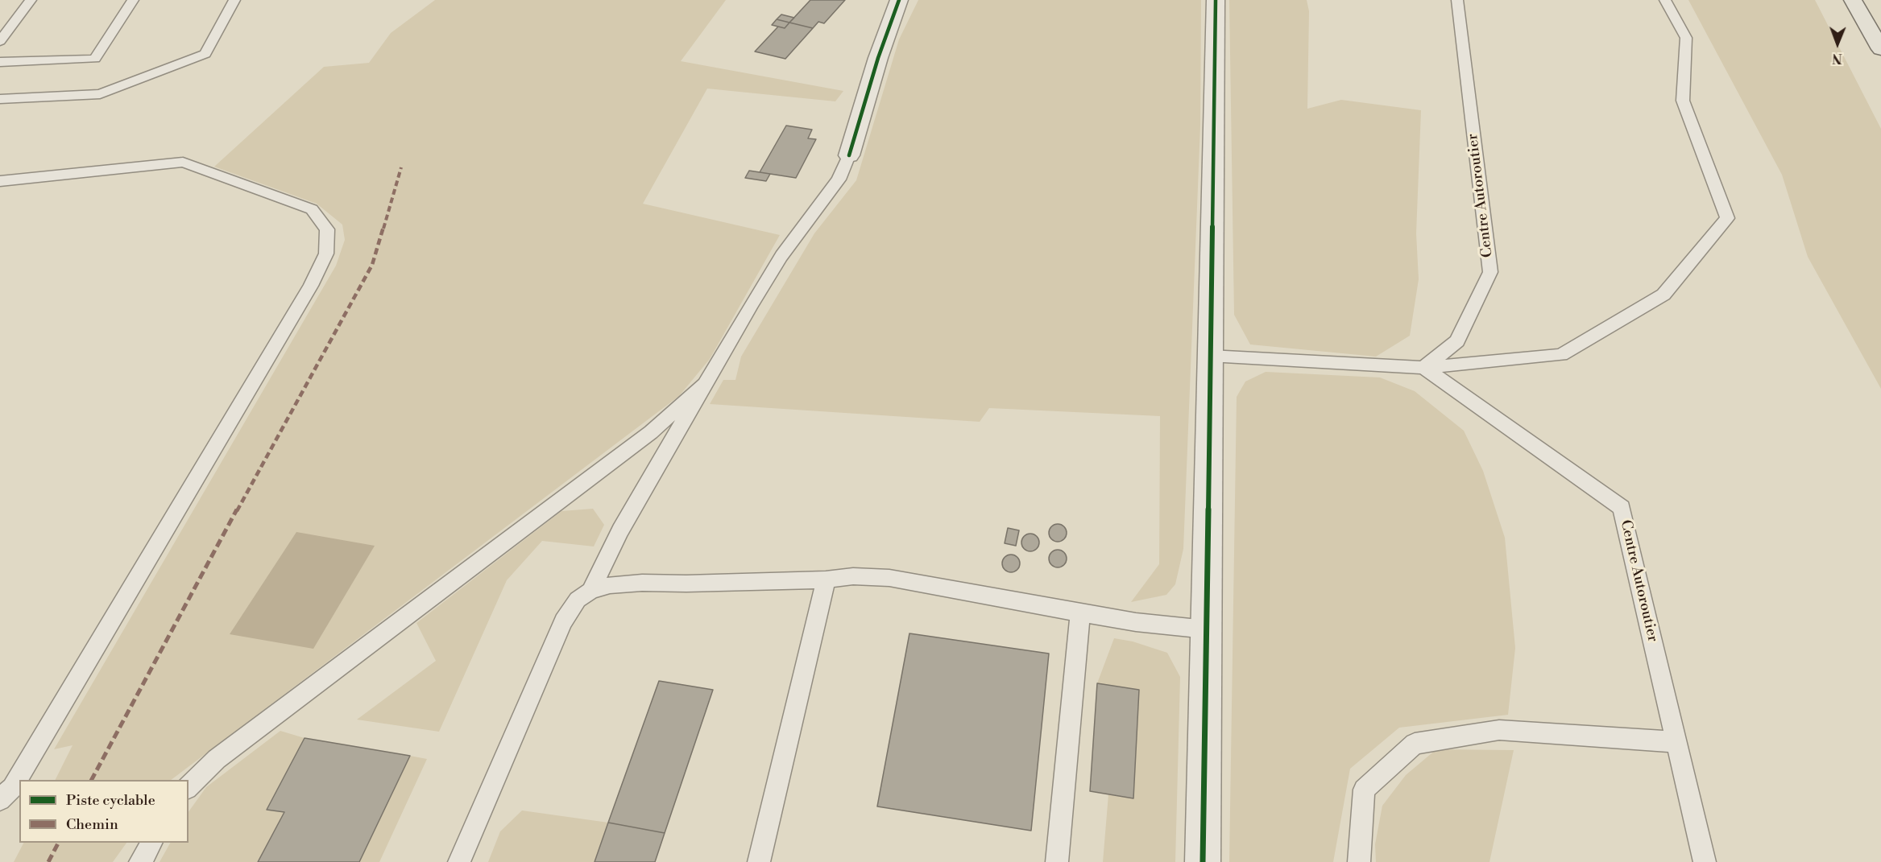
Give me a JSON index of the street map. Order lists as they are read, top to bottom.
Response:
{
  "streets": {
    "lane": ["Centre Autoroutier"]
  },
  "legend": ["Piste cyclable", "Chemin"],
  "north": "bottom"
}
